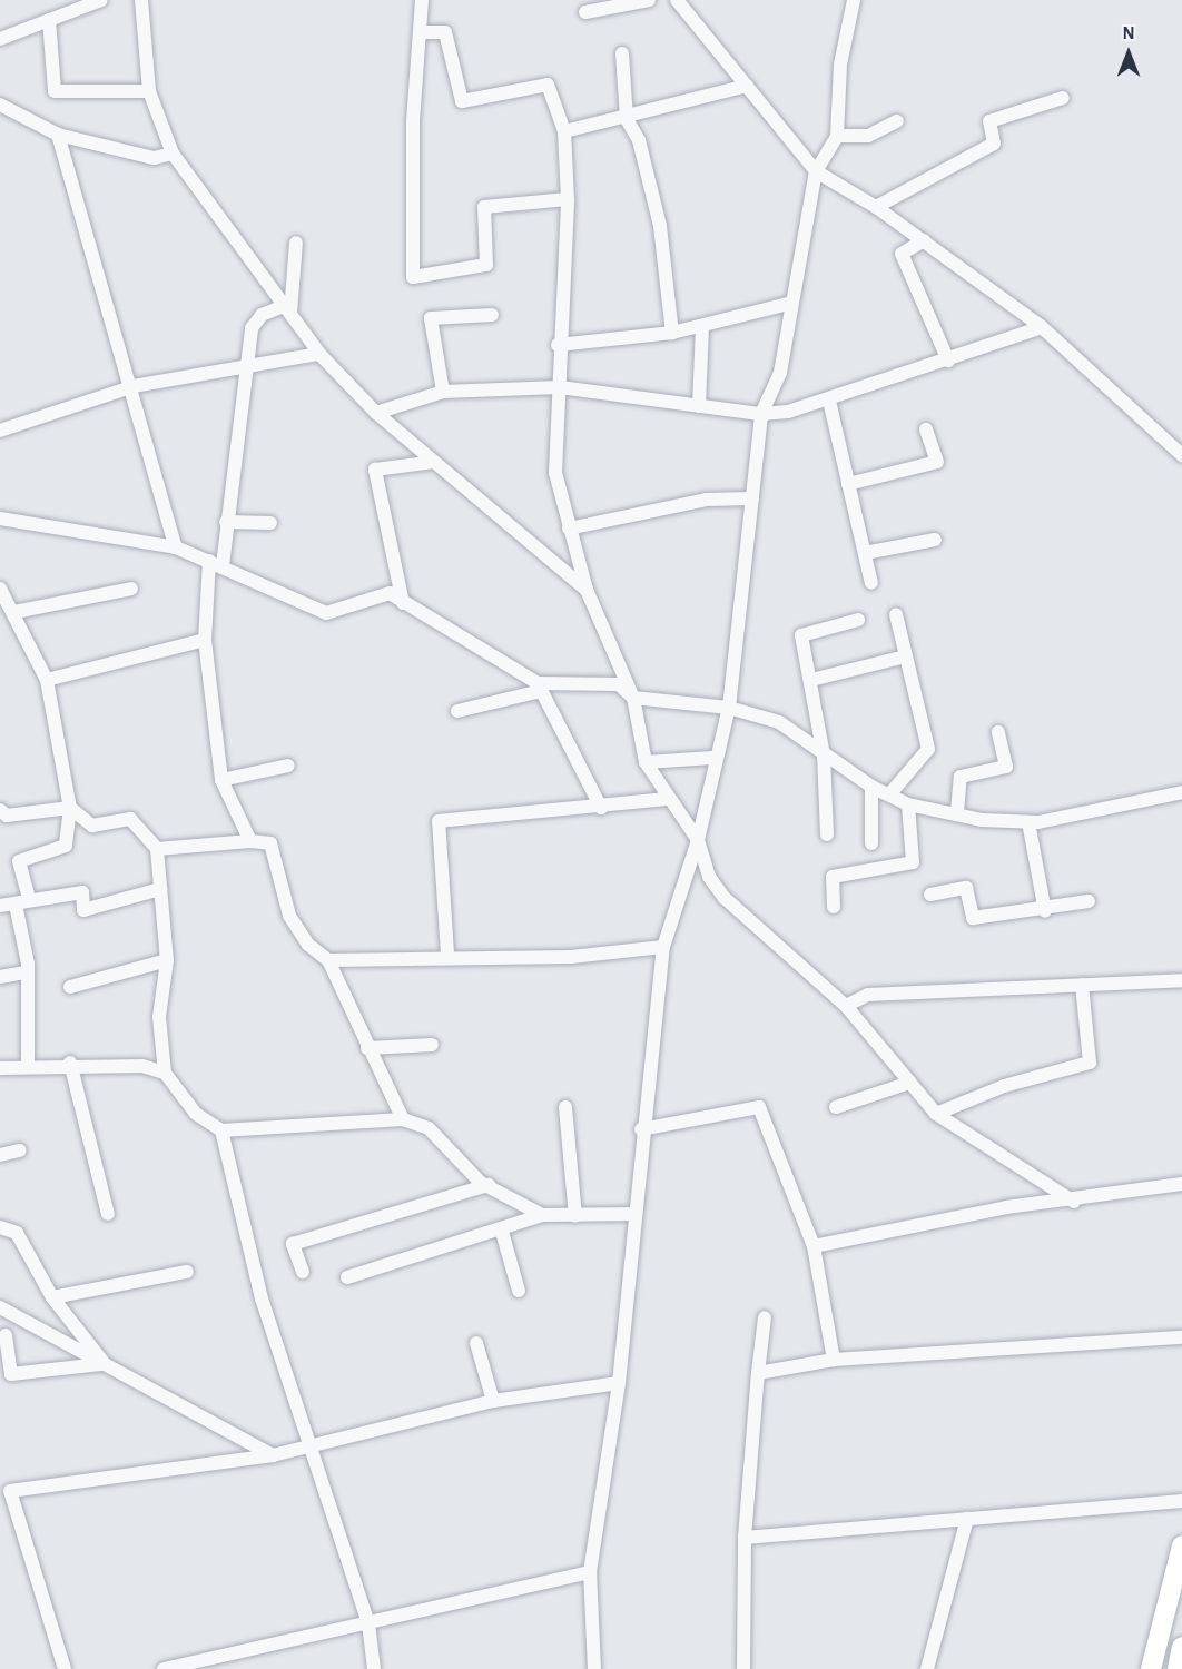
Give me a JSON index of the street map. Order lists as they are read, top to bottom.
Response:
{
  "north": "top"
}
